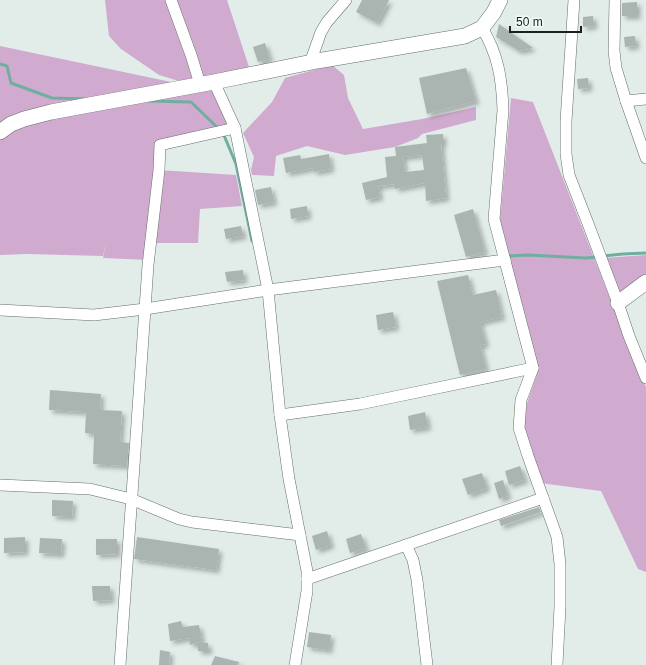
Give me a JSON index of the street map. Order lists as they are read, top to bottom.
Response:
{
  "scale_bar": "50 m"
}
